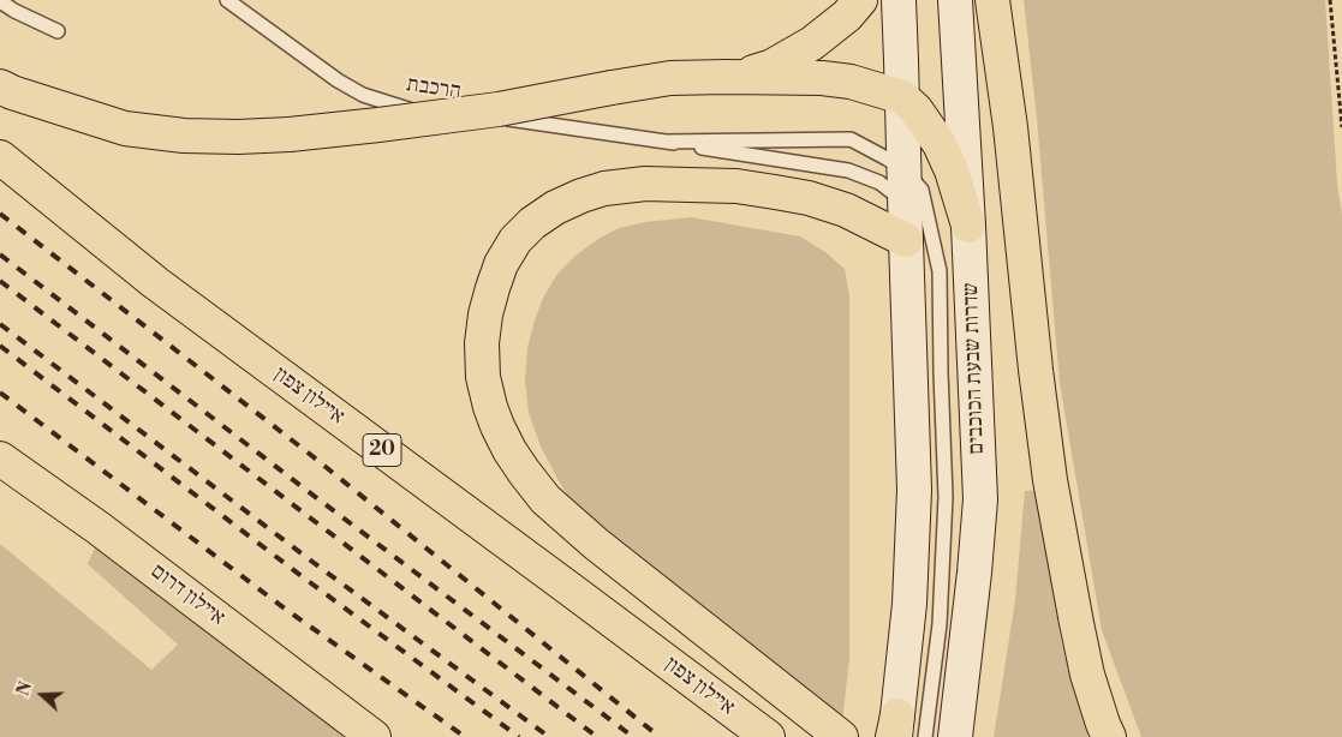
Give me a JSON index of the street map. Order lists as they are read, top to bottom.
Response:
{
  "streets": {
    "highway": ["איילון צפון", "20", "איילון דרום"],
    "main road": ["שדרות שבעת הכוכבים"],
    "lane": ["הרכבת"]
  },
  "crossings": [
    ["הרכבת", "שדרות שבעת הכוכבים"]
  ],
  "north": "left"
}
